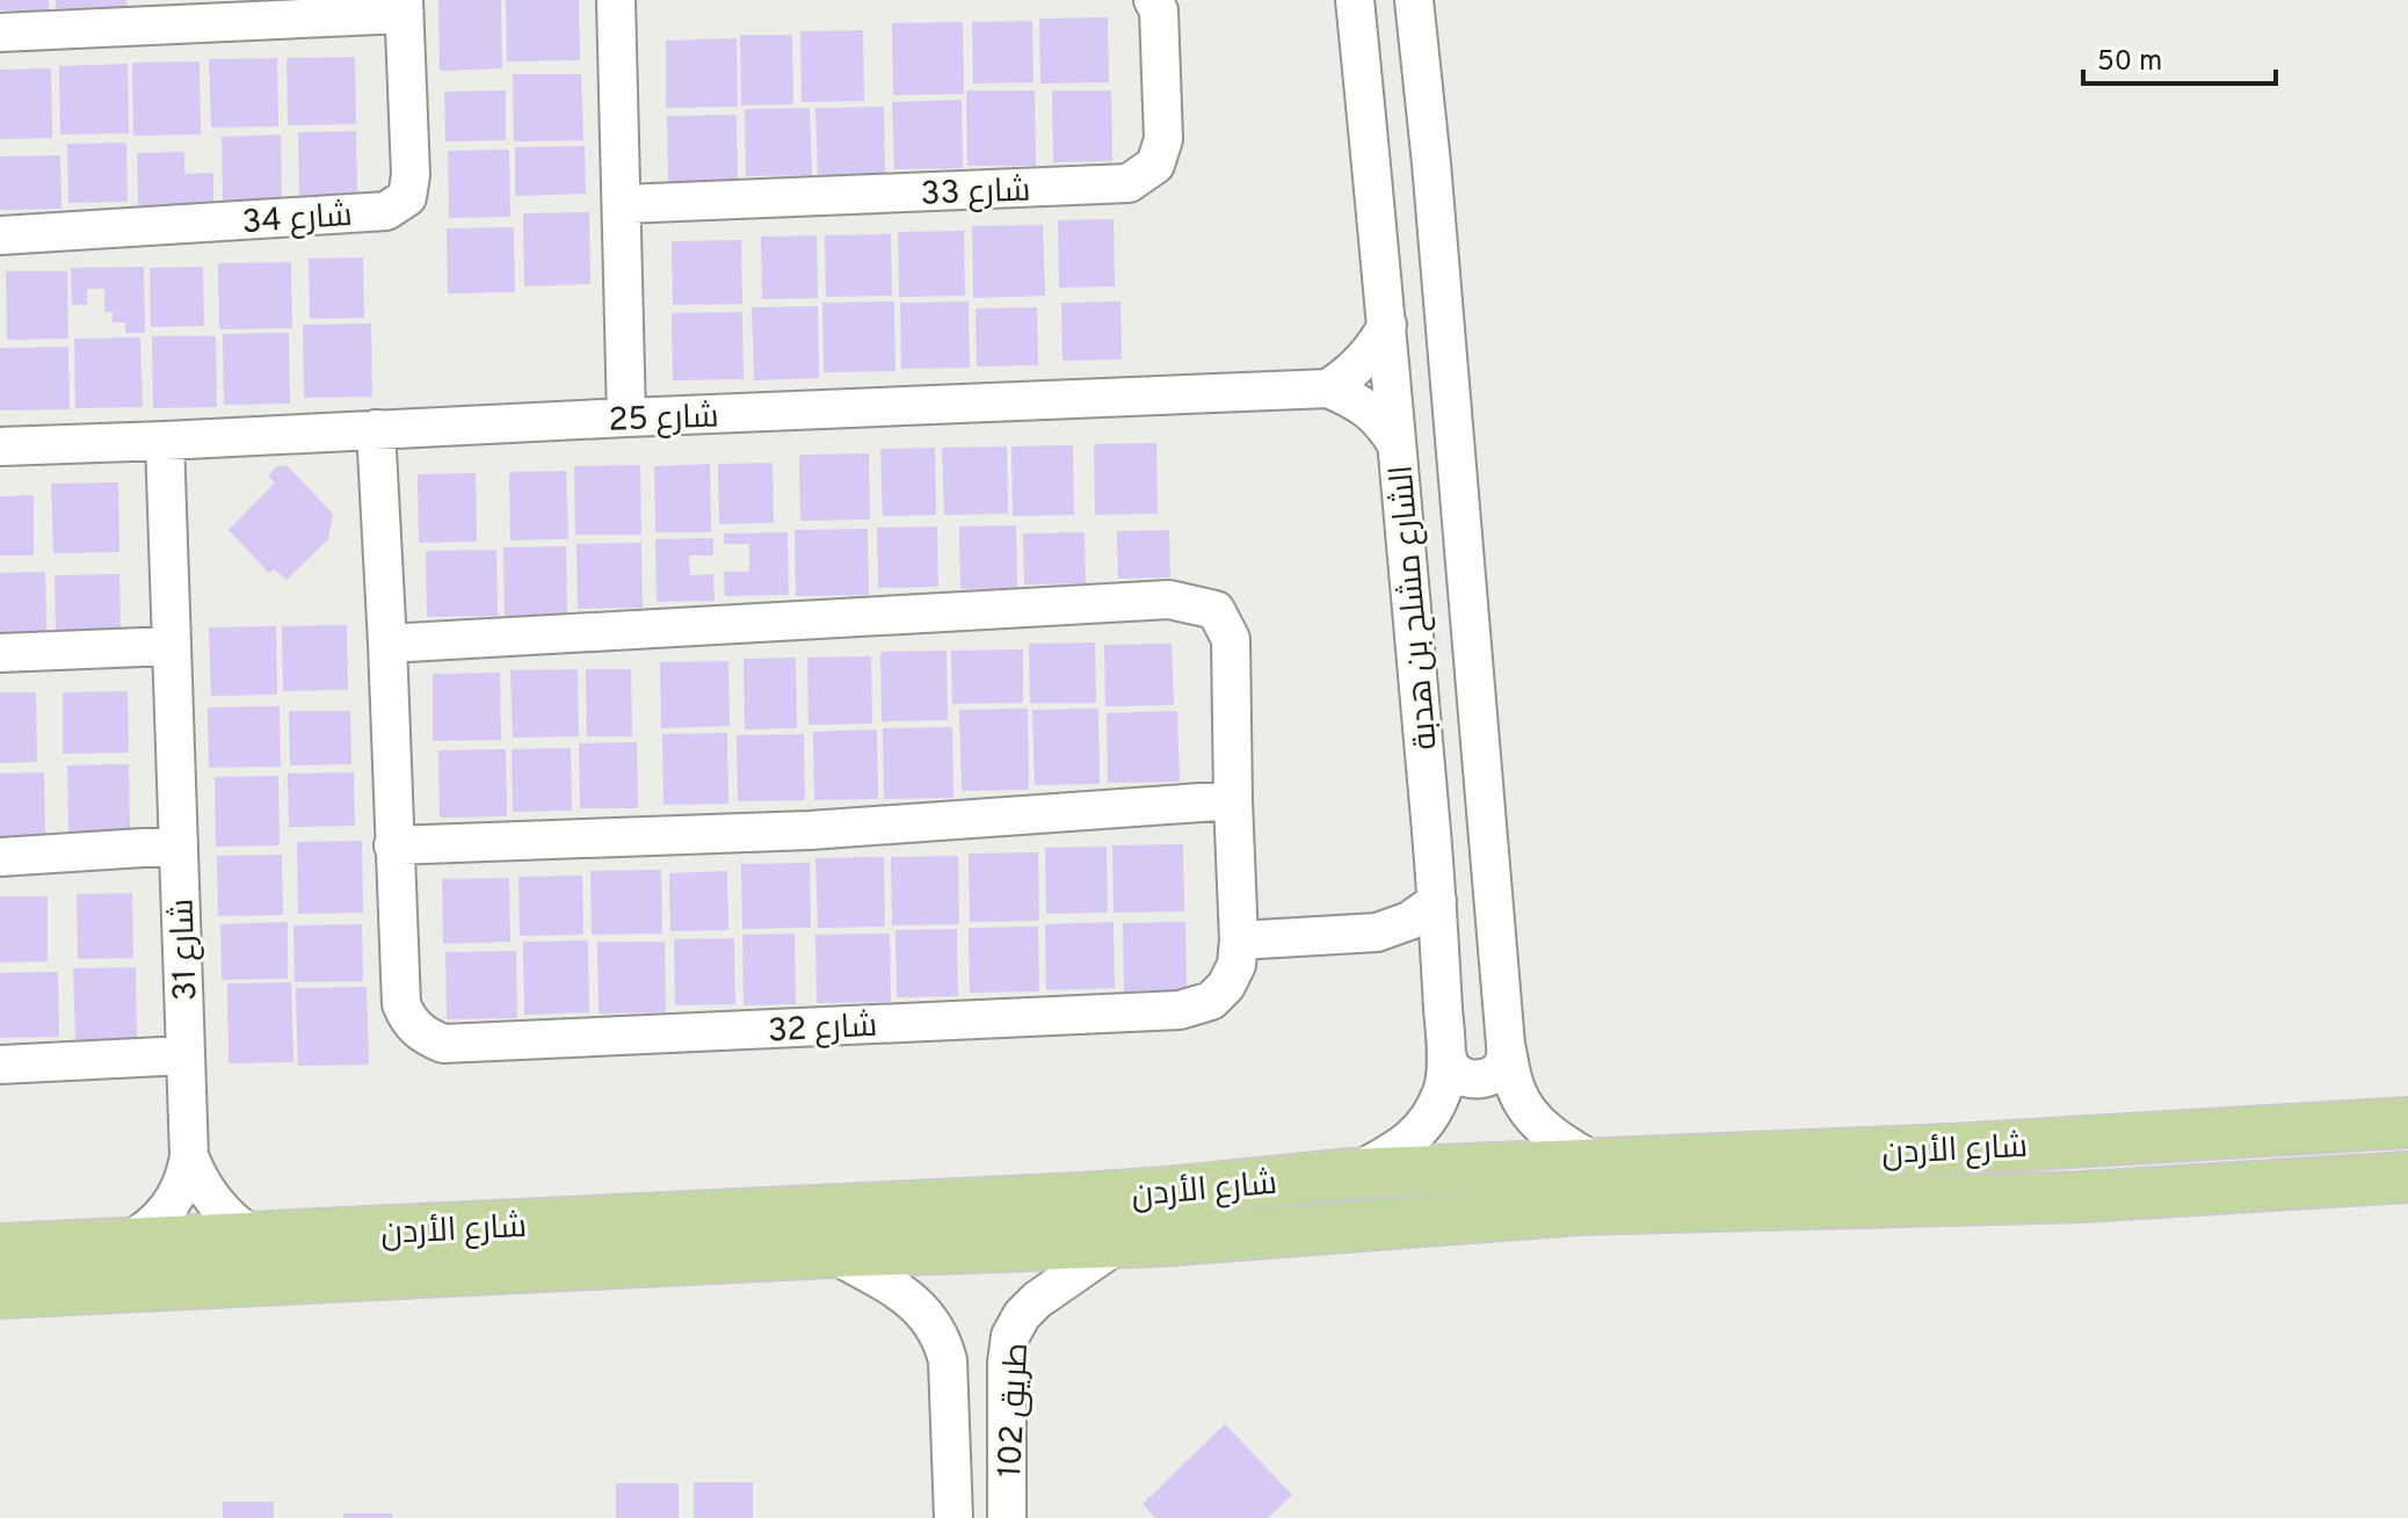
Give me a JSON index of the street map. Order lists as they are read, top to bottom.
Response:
{
  "streets": {
    "main road": ["شارع الأردن"],
    "street": [
      "شارع 33",
      "شارع 34",
      "شارع 25",
      "الشارع مشلح بن هدبة",
      "شارع 31",
      "شارع 32",
      "طريق 102"
    ]
  },
  "crossings": [
    ["شارع 25", "الشارع مشلح بن هدبة"],
    ["شارع 25", "شارع 31"],
    ["شارع 25", "شارع 32"],
    ["الشارع مشلح بن هدبة", "شارع الأردن"],
    ["شارع 31", "شارع الأردن"],
    ["شارع الأردن", "طريق 102"]
  ],
  "scale_bar": "50 m"
}
